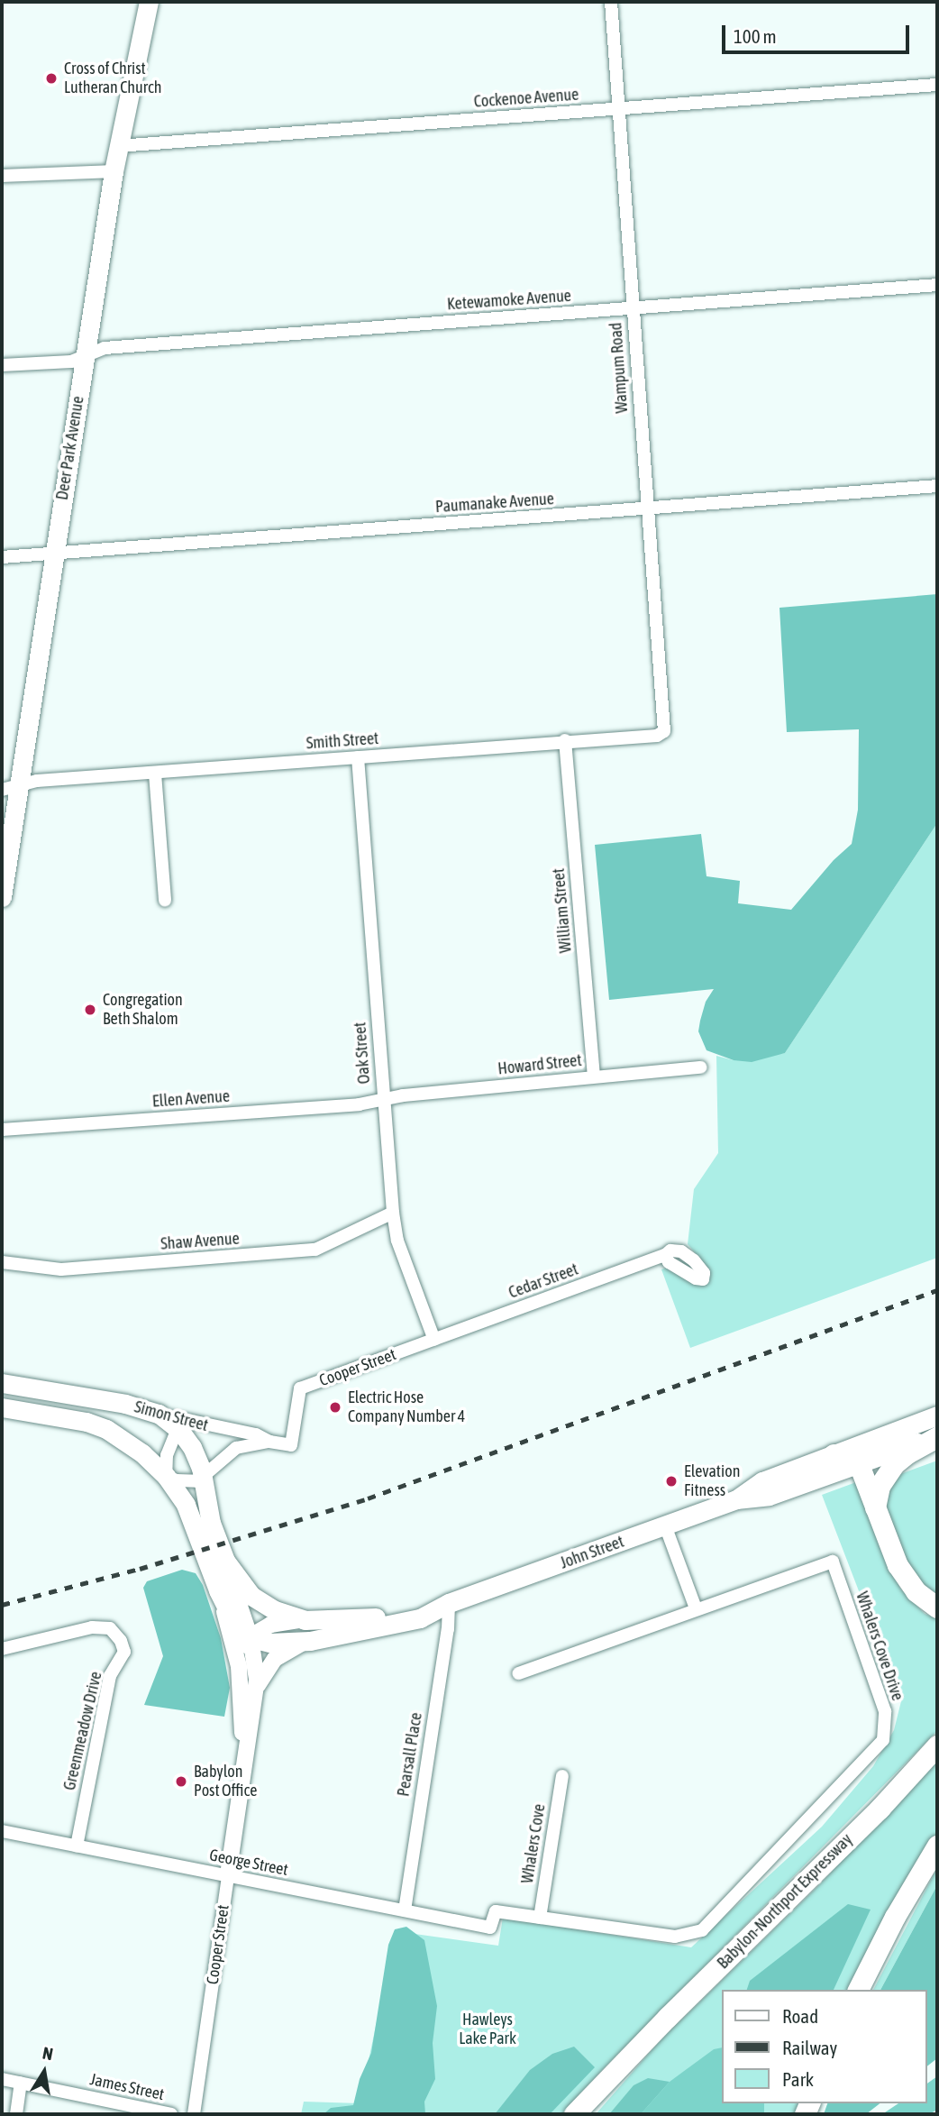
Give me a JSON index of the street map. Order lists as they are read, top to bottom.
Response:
{
  "streets": {
    "main road": [
      "Deer Park Avenue",
      "Cooper Street",
      "Simon Street",
      "John Street",
      "Babylon-Northport Expressway"
    ],
    "street": [
      "Cockenoe Avenue",
      "Ketewamoke Avenue",
      "Wampum Road",
      "Paumanake Avenue",
      "Smith Street",
      "William Street",
      "Oak Street",
      "Howard Street",
      "Ellen Avenue",
      "Shaw Avenue",
      "Cedar Street",
      "Whalers Cove Drive",
      "Greenmeadow Drive",
      "Pearsall Place",
      "Whalers Cove",
      "George Street",
      "James Street"
    ]
  },
  "crossings": [
    ["Cockenoe Avenue", "Wampum Road"],
    ["Cockenoe Avenue", "Deer Park Avenue"],
    ["Ketewamoke Avenue", "Wampum Road"],
    ["Ketewamoke Avenue", "Deer Park Avenue"],
    ["Wampum Road", "Paumanake Avenue"],
    ["Wampum Road", "Smith Street"],
    ["Deer Park Avenue", "Paumanake Avenue"],
    ["Deer Park Avenue", "Smith Street"],
    ["Smith Street", "William Street"],
    ["Smith Street", "Oak Street"],
    ["William Street", "Howard Street"],
    ["Oak Street", "Howard Street"],
    ["Oak Street", "Ellen Avenue"],
    ["Oak Street", "Shaw Avenue"],
    ["Oak Street", "Cedar Street"],
    ["Oak Street", "Cooper Street"],
    ["Howard Street", "Ellen Avenue"],
    ["Cedar Street", "Cooper Street"],
    ["Cooper Street", "Simon Street"],
    ["Cooper Street", "John Street"],
    ["Cooper Street", "George Street"],
    ["John Street", "Pearsall Place"],
    ["Whalers Cove Drive", "Whalers Cove"],
    ["Whalers Cove Drive", "George Street"],
    ["Greenmeadow Drive", "George Street"],
    ["Pearsall Place", "George Street"]
  ],
  "parks": ["Hawleys Lake Park"],
  "places": [
    "Cross of Christ Lutheran Church",
    "Congregation Beth Shalom",
    "Electric Hose Company Number 4",
    "Elevation Fitness",
    "Babylon Post Office"
  ],
  "legend": ["Road", "Railway", "Park"],
  "scale_bar": "100 m",
  "north": "top"
}
